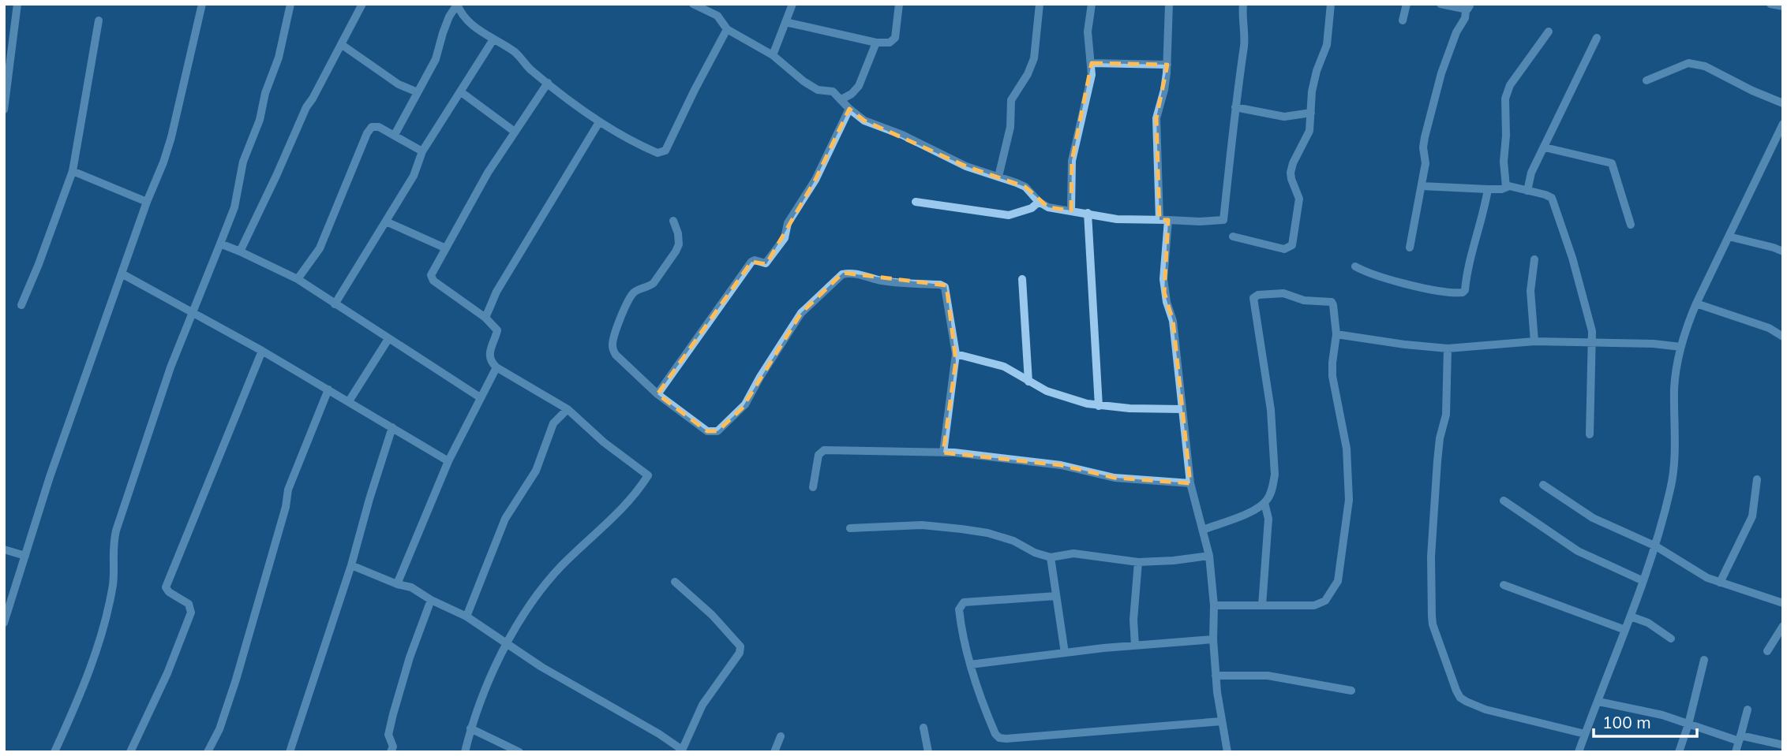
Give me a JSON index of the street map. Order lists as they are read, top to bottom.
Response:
{
  "scale_bar": "100 m"
}
